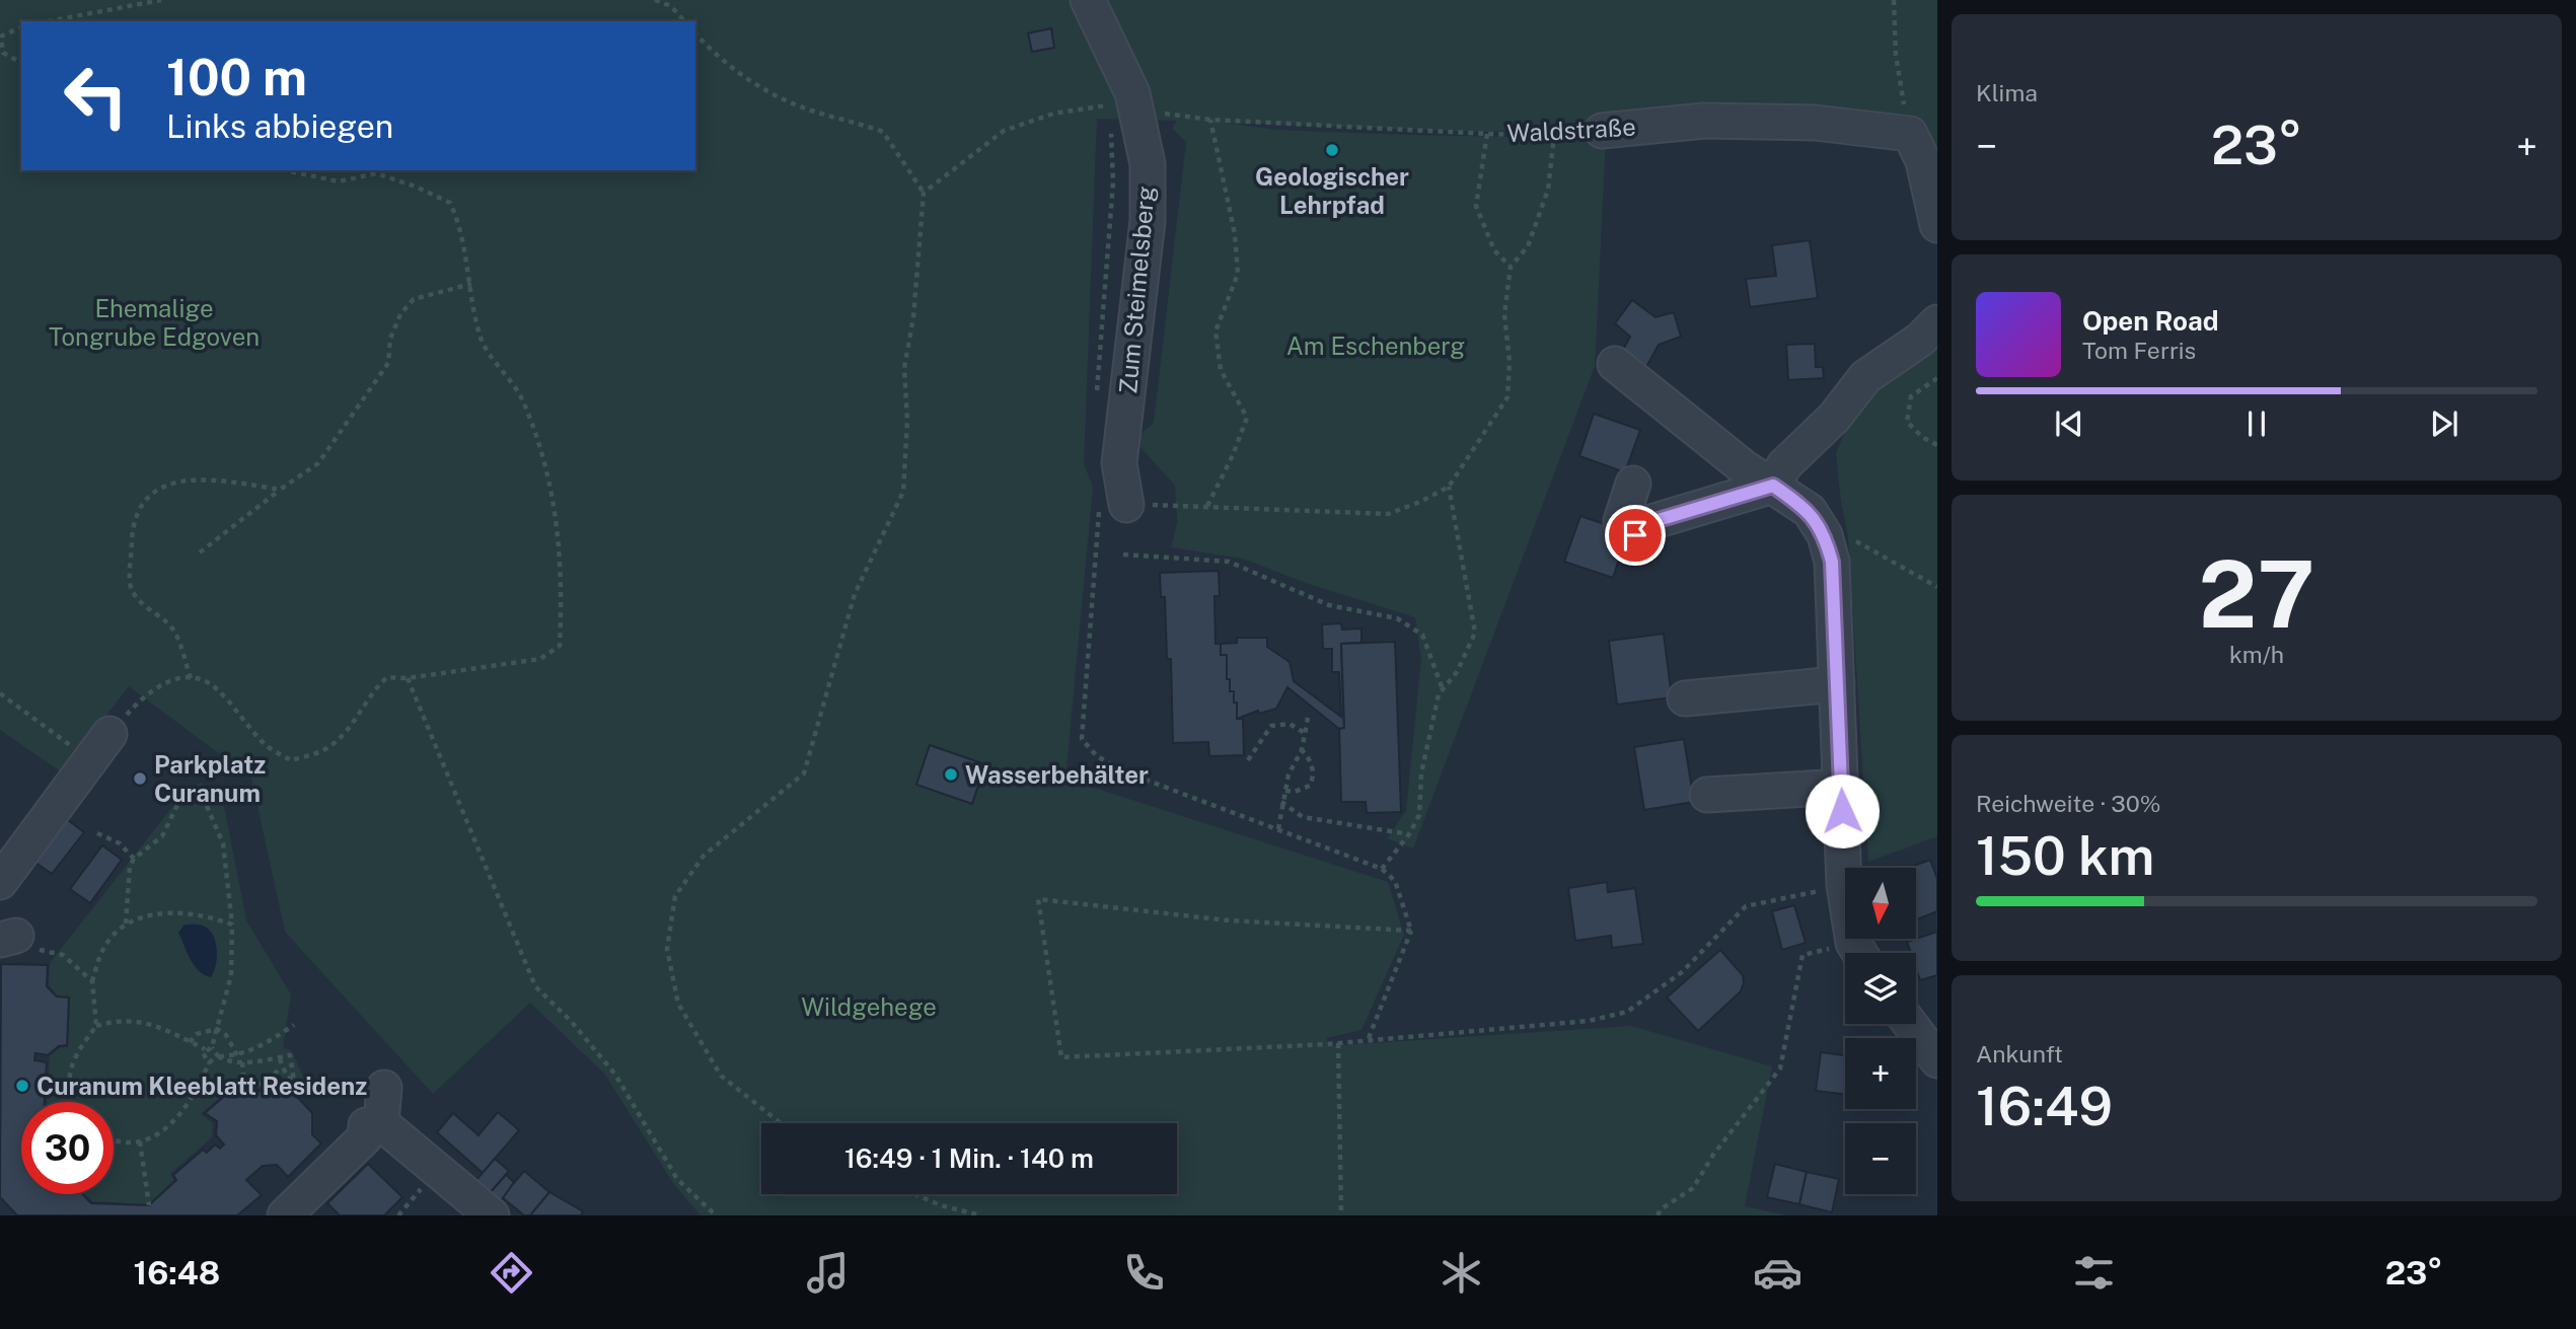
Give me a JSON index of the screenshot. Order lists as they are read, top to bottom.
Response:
{
  "streets": {
    "street": ["Waldstraße", "Zum Steimelsberg"]
  },
  "crossings": [
    ["Waldstraße", "Zum Steimelsberg"]
  ],
  "parks": ["Ehemalige Tongrube Edgoven", "Am Eschenberg", "Wildgehege"],
  "places": [
    "Geologischer Lehrpfad",
    "Wasserbehälter",
    "Parkplatz Curanum",
    "Curanum Kleeblatt Residenz"
  ],
  "north": "bottom",
  "page": {
    "tile": [
      "Klima",
      ["27", "km/h"],
      ["Reichweite · 30%", "150 km"],
      ["Ankunft", "16:49"]
    ],
    "turn": ["100 m", "Links abbiegen"],
    "heat": ["−", "23°", "+"],
    "song": ["Open Road", "Tom Ferris"],
    "map_buttons": ["+", "−"],
    "limit": "30",
    "trip": "16:49 · 1 Min. · 140 m",
    "tabs": ["16:48", "23°"]
  }
}
